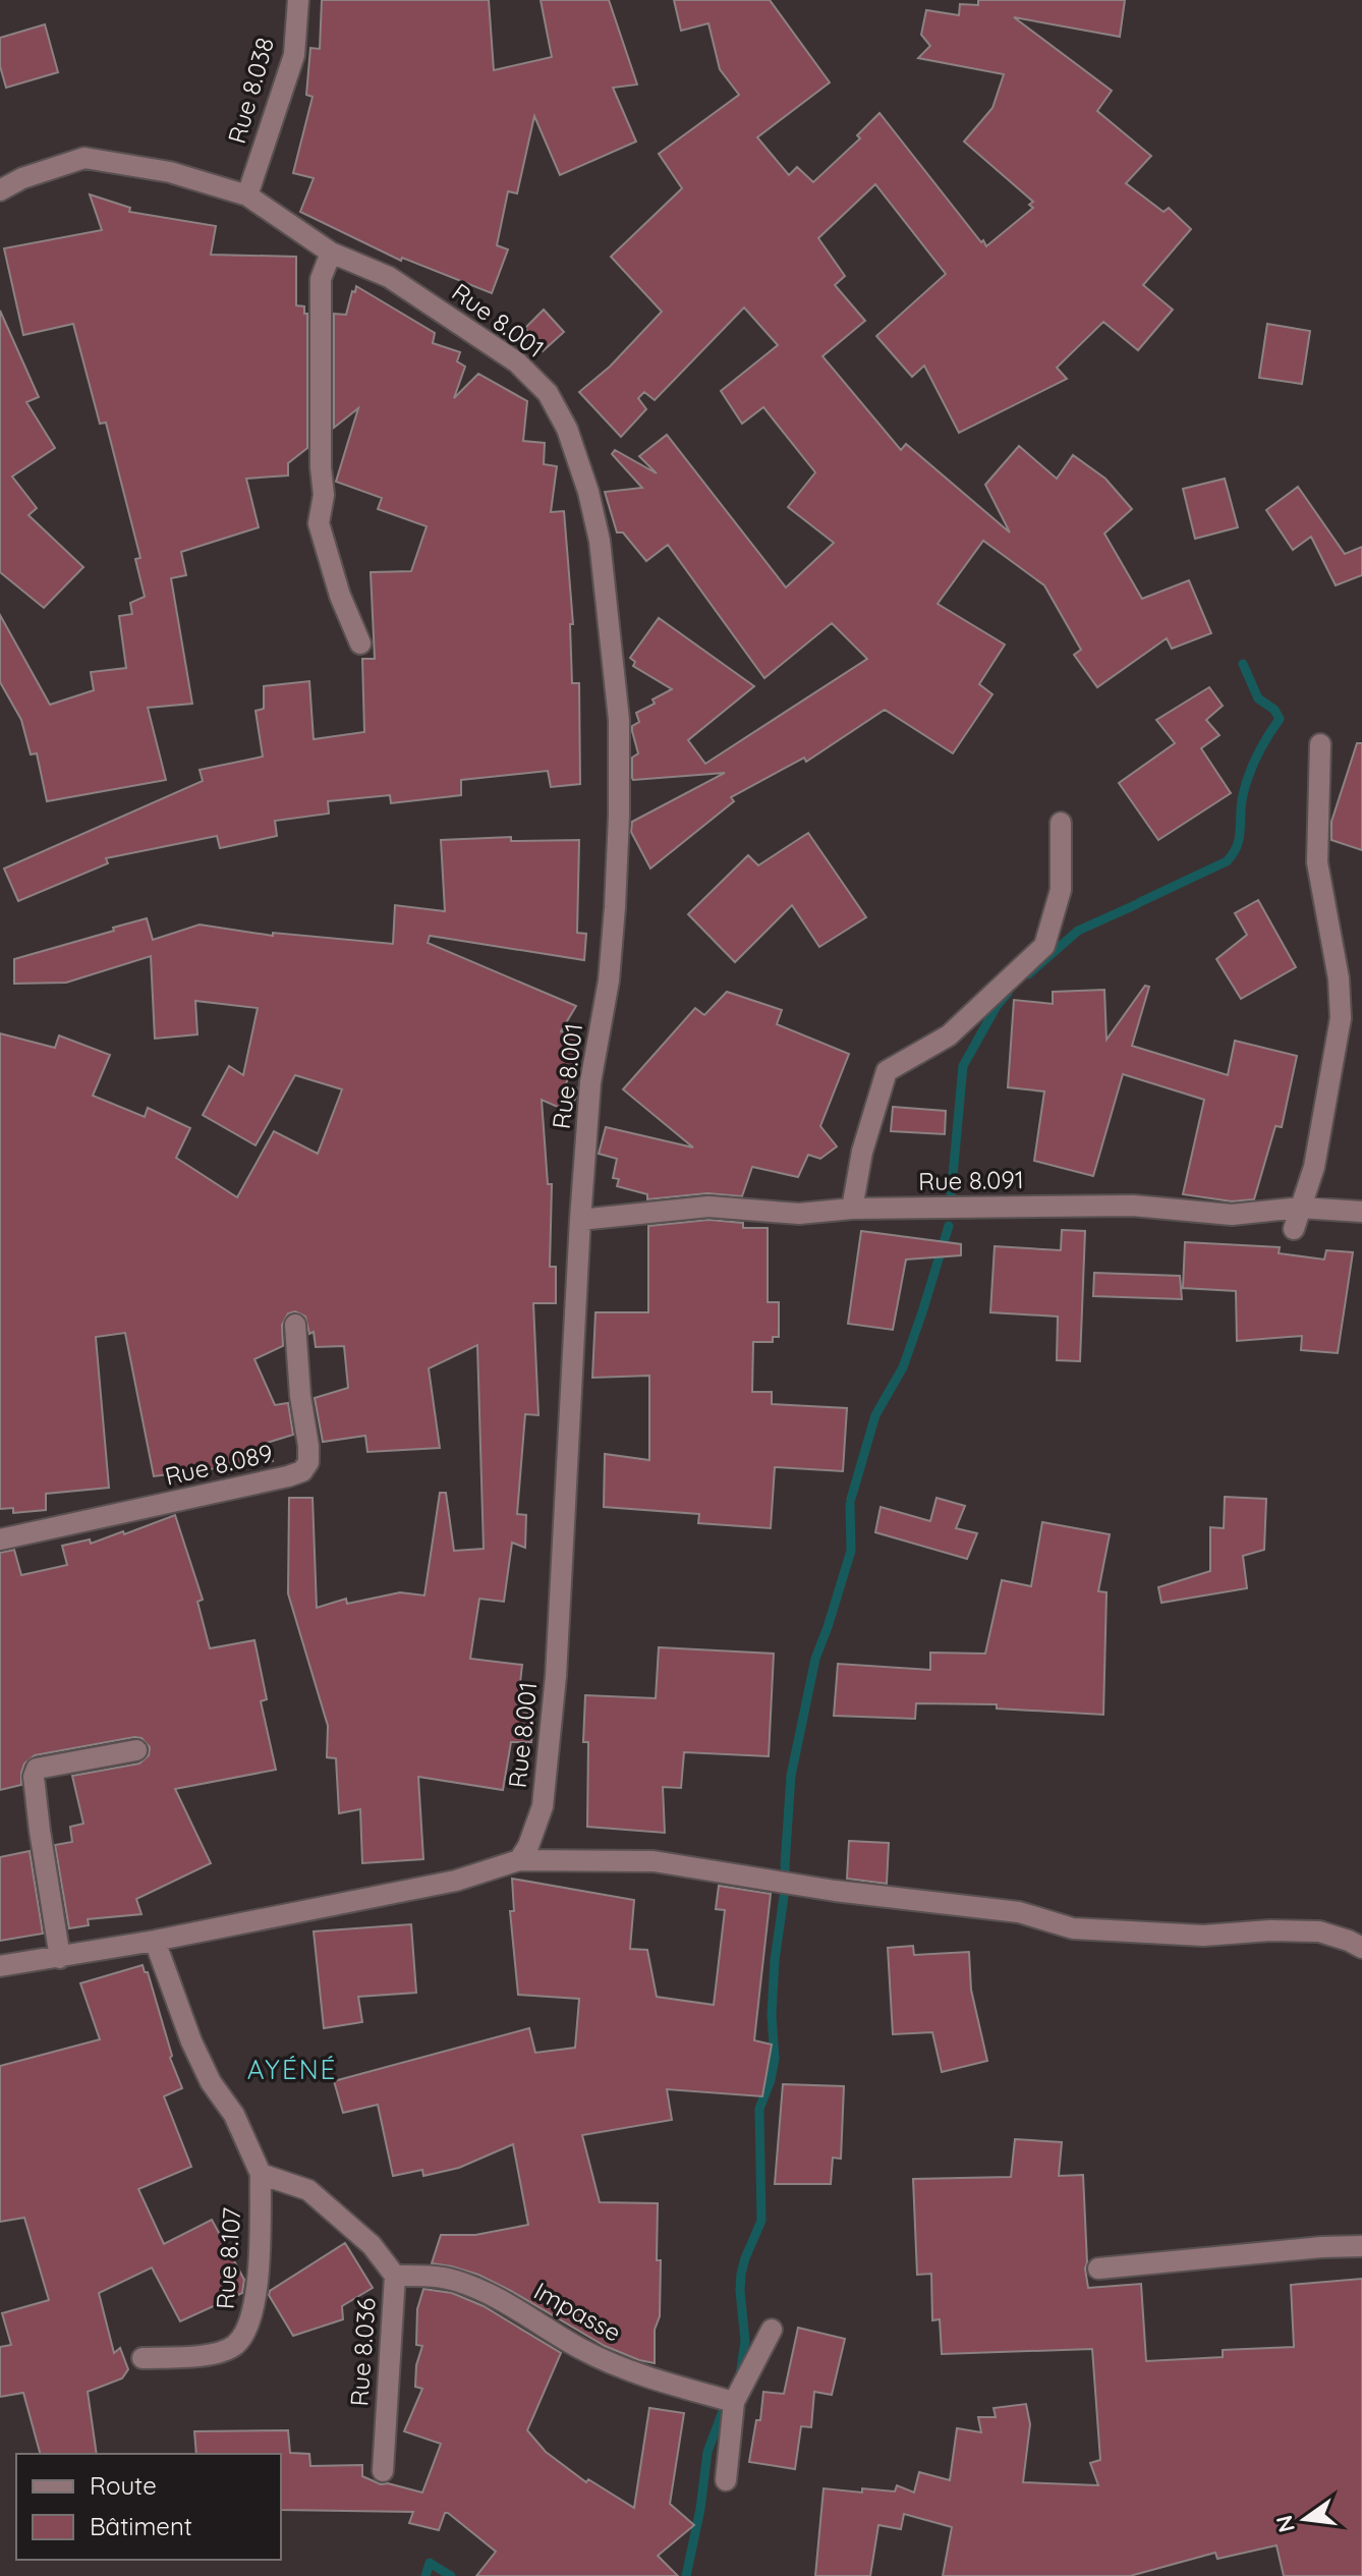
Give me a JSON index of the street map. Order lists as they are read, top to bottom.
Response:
{
  "streets": {
    "street": [
      "Rue 8.038",
      "Rue 8.001",
      "Rue 8.091",
      "Rue 8.089",
      "Rue 8.107",
      "Impasse",
      "Rue 8.036"
    ]
  },
  "crossings": [
    ["Rue 8.038", "Rue 8.001"],
    ["Rue 8.001", "Rue 8.091"],
    ["Rue 8.107", "Rue 8.036"],
    ["Impasse", "Rue 8.036"]
  ],
  "districts": ["AYÉNÉ"],
  "legend": ["Route", "Bâtiment"],
  "north": "left"
}
